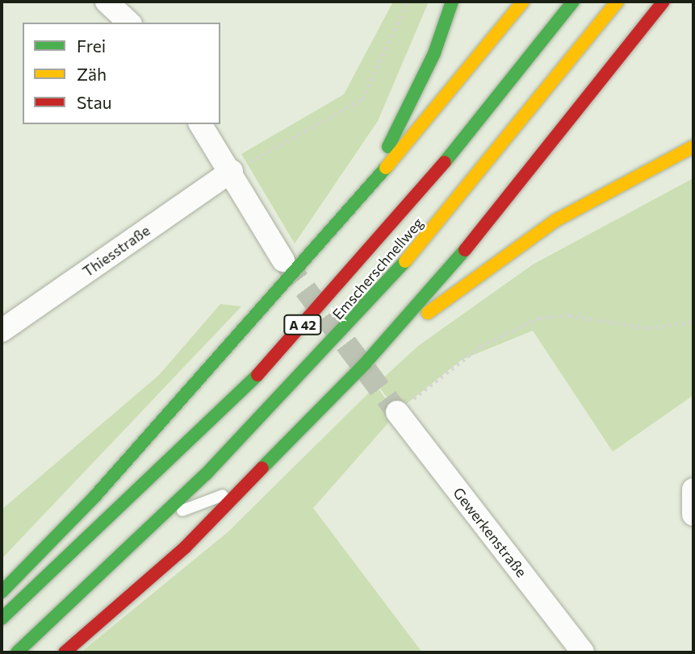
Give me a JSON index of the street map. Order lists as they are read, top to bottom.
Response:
{
  "streets": {
    "highway": ["Emscherschnellweg", "A 42"],
    "street": ["Thiesstraße", "Gewerkenstraße"]
  },
  "legend": ["Frei", "Zäh", "Stau"]
}
